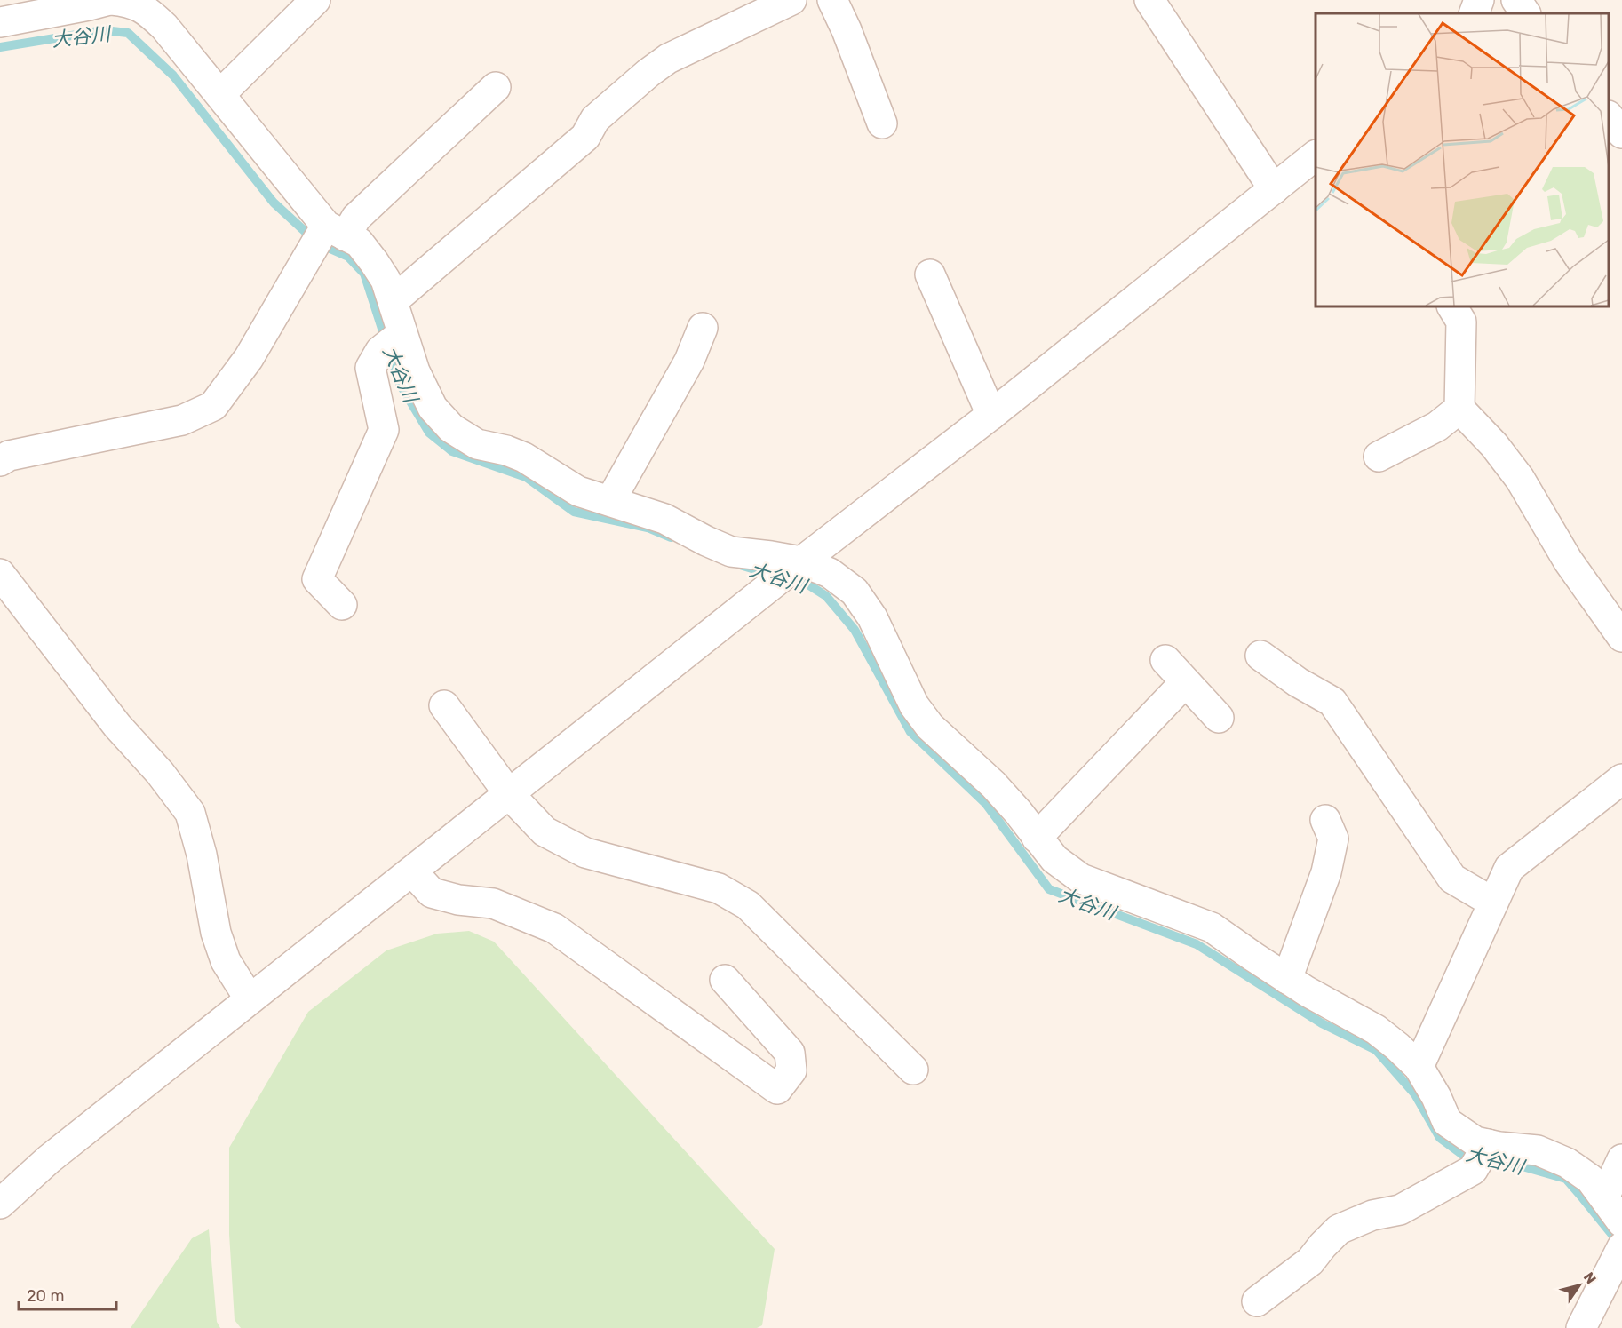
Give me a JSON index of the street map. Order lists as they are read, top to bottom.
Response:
{
  "water": ["大谷川"],
  "scale_bar": "20 m",
  "north": "top right"
}
